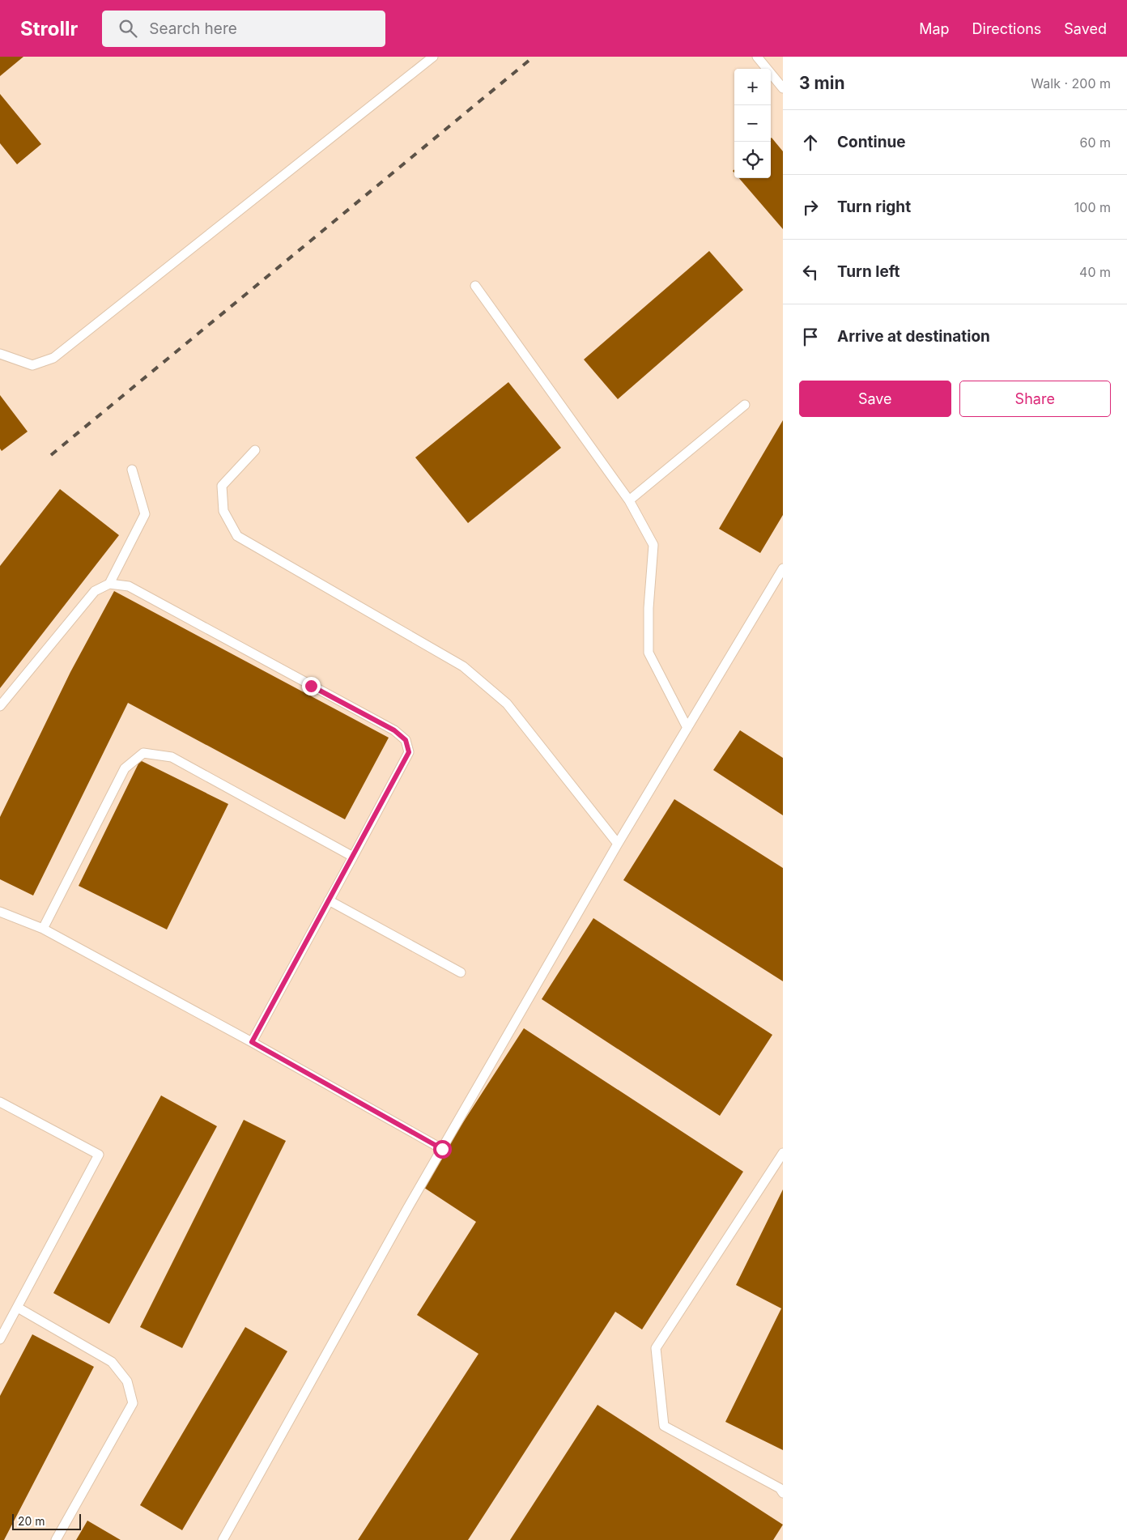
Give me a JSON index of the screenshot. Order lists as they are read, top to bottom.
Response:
{
  "scale_bar": "20 m",
  "page": {
    "header": "Strollr",
    "search": "Search here",
    "nav": ["Map", "Directions", "Saved"],
    "heading": ["3 min", "Walk · 200 m"],
    "map_buttons": ["+", "−"],
    "list": [
      ["Continue", "60 m"],
      ["Turn right", "100 m"],
      ["Turn left", "40 m"],
      "Arrive at destination"
    ],
    "buttons": ["Save", "Share"],
    "scale": "20 m"
  }
}
